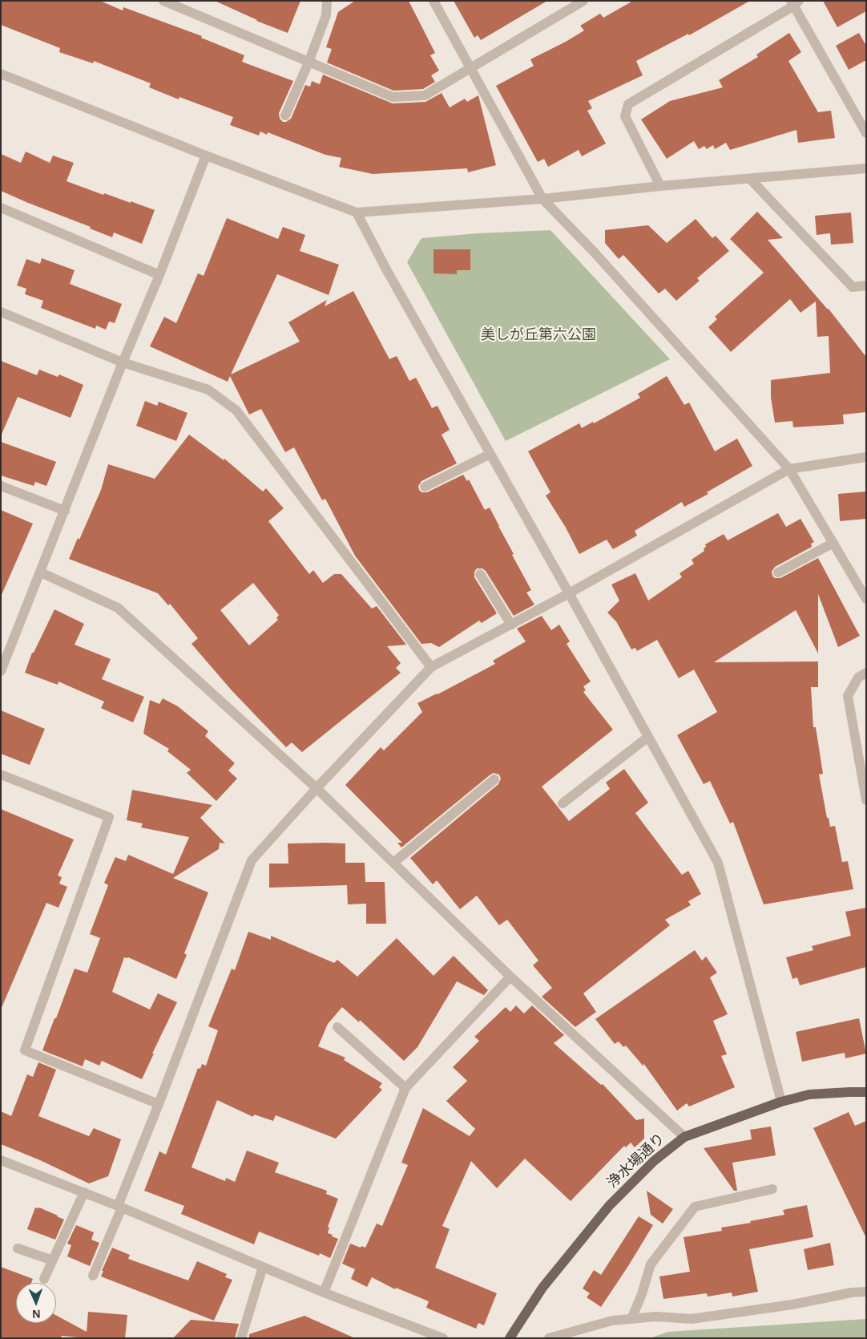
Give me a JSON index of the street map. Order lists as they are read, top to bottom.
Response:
{
  "streets": {
    "main road": ["浄水場通り"]
  },
  "parks": ["美しが丘第六公園"],
  "north": "bottom"
}
